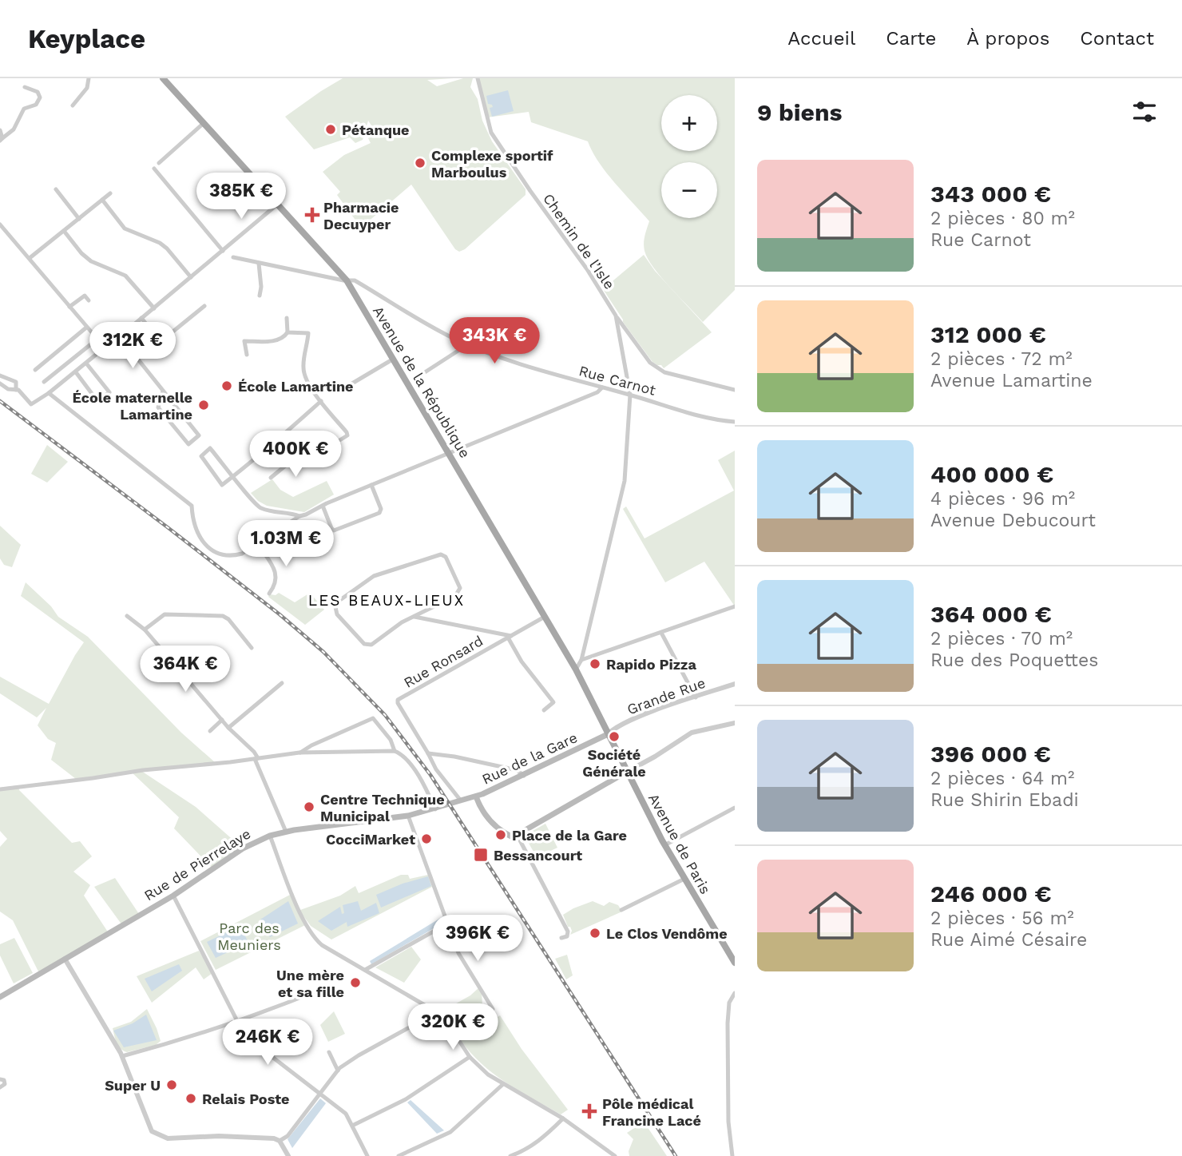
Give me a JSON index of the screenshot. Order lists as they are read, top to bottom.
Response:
{
  "streets": {
    "main road": [
      "Avenue de la République",
      "Rue de la Gare",
      "Avenue de Paris",
      "Rue de Pierrelaye"
    ],
    "street": [
      "Chemin de l’Isle",
      "Rue Carnot",
      "Rue Ronsard",
      "Grande Rue"
    ]
  },
  "crossings": [
    ["Chemin de l’Isle", "Rue Carnot"],
    ["Chemin de l’Isle", "Avenue de la République"],
    ["Rue Carnot", "Avenue de la République"],
    ["Avenue de la République", "Rue Ronsard"],
    ["Avenue de la République", "Grande Rue"],
    ["Avenue de la République", "Rue de la Gare"],
    ["Avenue de la République", "Avenue de Paris"],
    ["Rue Ronsard", "Rue de la Gare"],
    ["Rue Ronsard", "Rue de Pierrelaye"],
    ["Grande Rue", "Rue de la Gare"],
    ["Grande Rue", "Avenue de Paris"],
    ["Rue de la Gare", "Avenue de Paris"],
    ["Rue de la Gare", "Rue de Pierrelaye"]
  ],
  "districts": ["LES BEAUX-LIEUX"],
  "parks": ["Parc des Meuniers"],
  "places": {
    "other": [
      "Pétanque",
      "Complexe sportif Marboulus",
      "École Lamartine",
      "École maternelle Lamartine",
      "Rapido Pizza",
      "Société Générale",
      "Centre Technique Municipal",
      "Place de la Gare",
      "CocciMarket",
      "Le Clos Vendôme",
      "Une mère et sa fille",
      "Super U",
      "Relais Poste"
    ],
    "health": ["Pharmacie Decuyper", "Pôle médical Francine Lacé"],
    "transit": ["Bessancourt"]
  },
  "page": {
    "header": "Keyplace",
    "nav": [
      "Accueil",
      "Carte",
      "À propos",
      "Contact"
    ],
    "heading": "9 biens",
    "map_buttons": ["+", "−"],
    "list": [
      {
        "name": "343 000 €",
        "note": "2 pièces · 80 m² · Rue Carnot"
      },
      {
        "name": "312 000 €",
        "note": "2 pièces · 72 m² · Avenue Lamartine"
      },
      {
        "name": "400 000 €",
        "note": "4 pièces · 96 m² · Avenue Debucourt"
      },
      {
        "name": "364 000 €",
        "note": "2 pièces · 70 m² · Rue des Poquettes"
      },
      {
        "name": "396 000 €",
        "note": "2 pièces · 64 m² · Rue Shirin Ebadi"
      },
      {
        "name": "246 000 €",
        "note": "2 pièces · 56 m² · Rue Aimé Césaire"
      }
    ],
    "price": [
      "385K €",
      "343K €",
      "312K €",
      "400K €",
      "1.03M €",
      "364K €",
      "396K €",
      "320K €",
      "246K €"
    ]
  }
}
